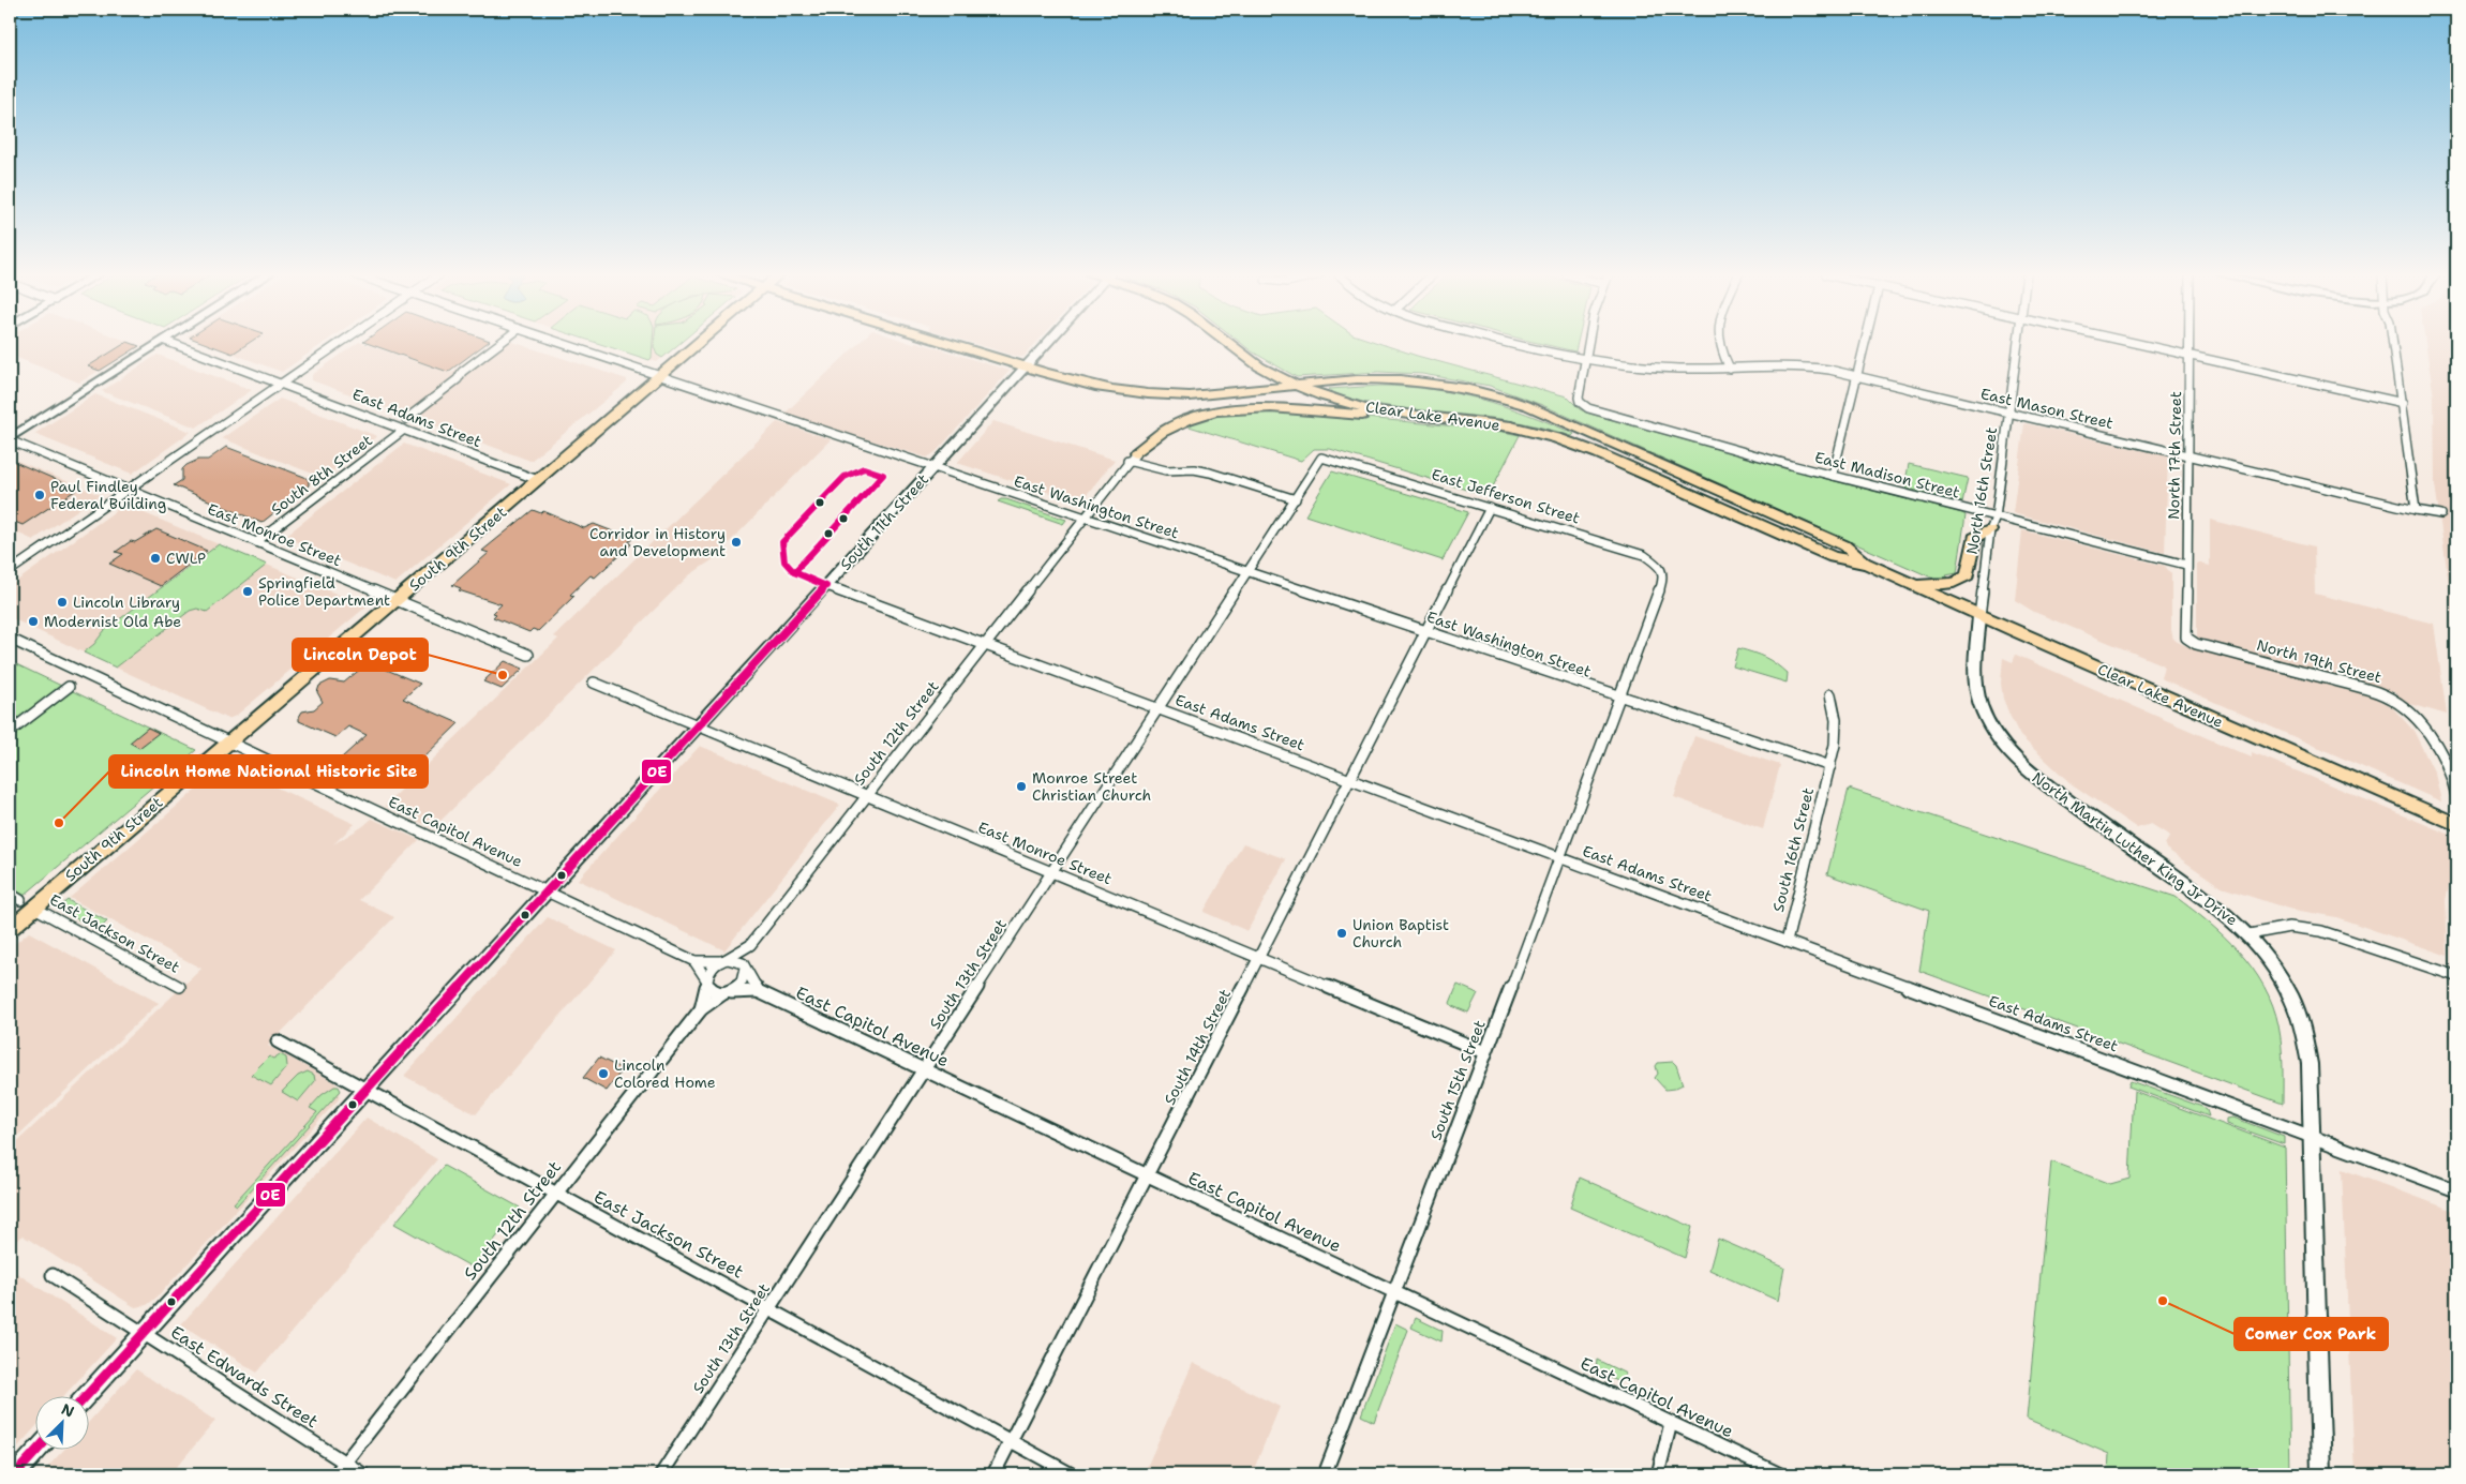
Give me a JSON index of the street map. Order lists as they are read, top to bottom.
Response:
{
  "streets": {
    "main road": ["Clear Lake Avenue", "South 9th Street"],
    "street": [
      "East Mason Street",
      "East Adams Street",
      "North 17th Street",
      "South 8th Street",
      "East Madison Street",
      "North 16th Street",
      "East Jefferson Street",
      "East Washington Street",
      "South 11th Street",
      "East Monroe Street",
      "North 19th Street",
      "South 12th Street",
      "East Capitol Avenue",
      "North Martin Luther King Jr Drive",
      "South 16th Street",
      "East Jackson Street",
      "South 13th Street",
      "South 14th Street",
      "South 15th Street",
      "East Edwards Street"
    ]
  },
  "crossings": [
    ["East Mason Street", "North 17th Street"],
    ["East Mason Street", "East Madison Street"],
    ["East Mason Street", "North 16th Street"],
    ["Clear Lake Avenue", "North 16th Street"],
    ["Clear Lake Avenue", "North Martin Luther King Jr Drive"],
    ["East Adams Street", "South 8th Street"],
    ["East Adams Street", "South 11th Street"],
    ["East Adams Street", "South 9th Street"],
    ["East Adams Street", "South 12th Street"],
    ["East Adams Street", "North Martin Luther King Jr Drive"],
    ["East Adams Street", "South 16th Street"],
    ["East Adams Street", "South 13th Street"],
    ["East Adams Street", "South 14th Street"],
    ["East Adams Street", "South 15th Street"],
    ["North 17th Street", "East Madison Street"],
    ["North 17th Street", "North 19th Street"],
    ["South 8th Street", "East Monroe Street"],
    ["East Madison Street", "North 16th Street"],
    ["North 16th Street", "North Martin Luther King Jr Drive"],
    ["East Jefferson Street", "South 13th Street"],
    ["East Jefferson Street", "South 14th Street"],
    ["East Jefferson Street", "South 15th Street"],
    ["East Washington Street", "South 11th Street"],
    ["East Washington Street", "South 9th Street"],
    ["East Washington Street", "South 12th Street"],
    ["East Washington Street", "South 16th Street"],
    ["East Washington Street", "South 13th Street"],
    ["East Washington Street", "South 14th Street"],
    ["East Washington Street", "South 15th Street"],
    ["South 11th Street", "East Monroe Street"],
    ["South 11th Street", "East Capitol Avenue"],
    ["South 11th Street", "East Jackson Street"],
    ["South 11th Street", "East Edwards Street"],
    ["East Monroe Street", "South 9th Street"],
    ["East Monroe Street", "South 12th Street"],
    ["East Monroe Street", "South 13th Street"],
    ["East Monroe Street", "South 14th Street"],
    ["East Monroe Street", "South 15th Street"],
    ["South 9th Street", "East Capitol Avenue"],
    ["South 9th Street", "East Jackson Street"],
    ["South 12th Street", "East Jackson Street"],
    ["South 12th Street", "East Edwards Street"],
    ["East Capitol Avenue", "South 13th Street"],
    ["East Capitol Avenue", "South 14th Street"],
    ["East Capitol Avenue", "South 15th Street"],
    ["East Jackson Street", "South 13th Street"],
    ["East Jackson Street", "South 14th Street"]
  ],
  "places": [
    "Paul Findley Federal Building",
    "Corridor in History and Development",
    "CWLP",
    "Springfield Police Department",
    "Lincoln Library",
    "Modernist Old Abe",
    "Lincoln Depot",
    "Monroe Street Christian Church",
    "Lincoln Home National Historic Site",
    "Union Baptist Church",
    "Lincoln Colored Home",
    "Comer Cox Park"
  ],
  "lines": ["transit line 0E"],
  "north": "top right"
}
